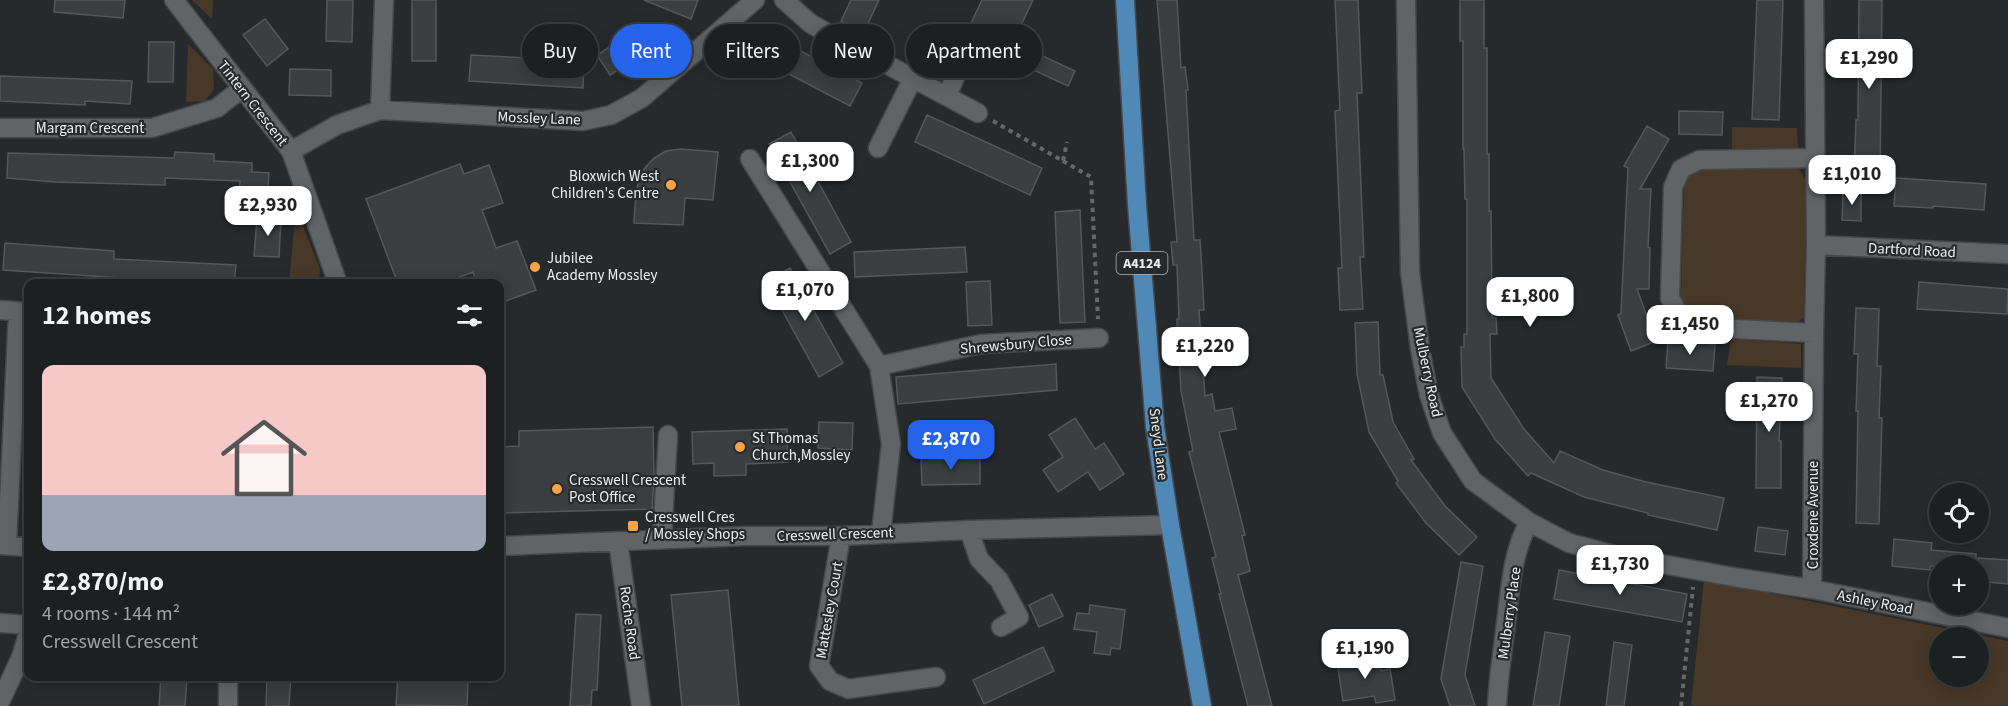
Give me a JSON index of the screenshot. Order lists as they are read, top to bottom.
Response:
{
  "streets": {
    "main road": ["A4124", "Sneyd Lane"],
    "street": [
      "Tintern Crescent",
      "Mossley Lane",
      "Margam Crescent",
      "Dartford Road",
      "Shrewsbury Close",
      "Mulberry Road",
      "Croxdene Avenue",
      "Cresswell Crescent",
      "Ashley Road",
      "Mattesley Court",
      "Mulberry Place",
      "Roche Road"
    ]
  },
  "crossings": [
    ["Tintern Crescent", "Mossley Lane"],
    ["Tintern Crescent", "Margam Crescent"],
    ["Dartford Road", "Croxdene Avenue"],
    ["Mulberry Road", "Croxdene Avenue"],
    ["Mulberry Road", "Ashley Road"],
    ["Mulberry Road", "Mulberry Place"],
    ["Sneyd Lane", "Cresswell Crescent"],
    ["Croxdene Avenue", "Ashley Road"],
    ["Cresswell Crescent", "Mattesley Court"],
    ["Cresswell Crescent", "Roche Road"]
  ],
  "places": {
    "other": [
      "Bloxwich West Children's Centre",
      "Jubilee Academy Mossley",
      "St Thomas Church,Mossley",
      "Cresswell Crescent Post Office"
    ],
    "transit": ["Cresswell Cres / Mossley Shops"]
  },
  "page": {
    "chip": [
      "Buy",
      "Rent",
      "Filters",
      "New",
      "Apartment"
    ],
    "price": [
      "£1,290",
      "£1,300",
      "£1,010",
      "£2,930",
      "£1,070",
      "£1,800",
      "£1,450",
      "£1,220",
      "£1,270",
      "£2,870",
      "£1,730",
      "£1,190"
    ],
    "heading": "12 homes",
    "list": [
      {
        "name": "£2,870/mo",
        "note": "4 rooms · 144 m² · Cresswell Crescent"
      }
    ],
    "map_buttons": ["+", "−"]
  }
}
